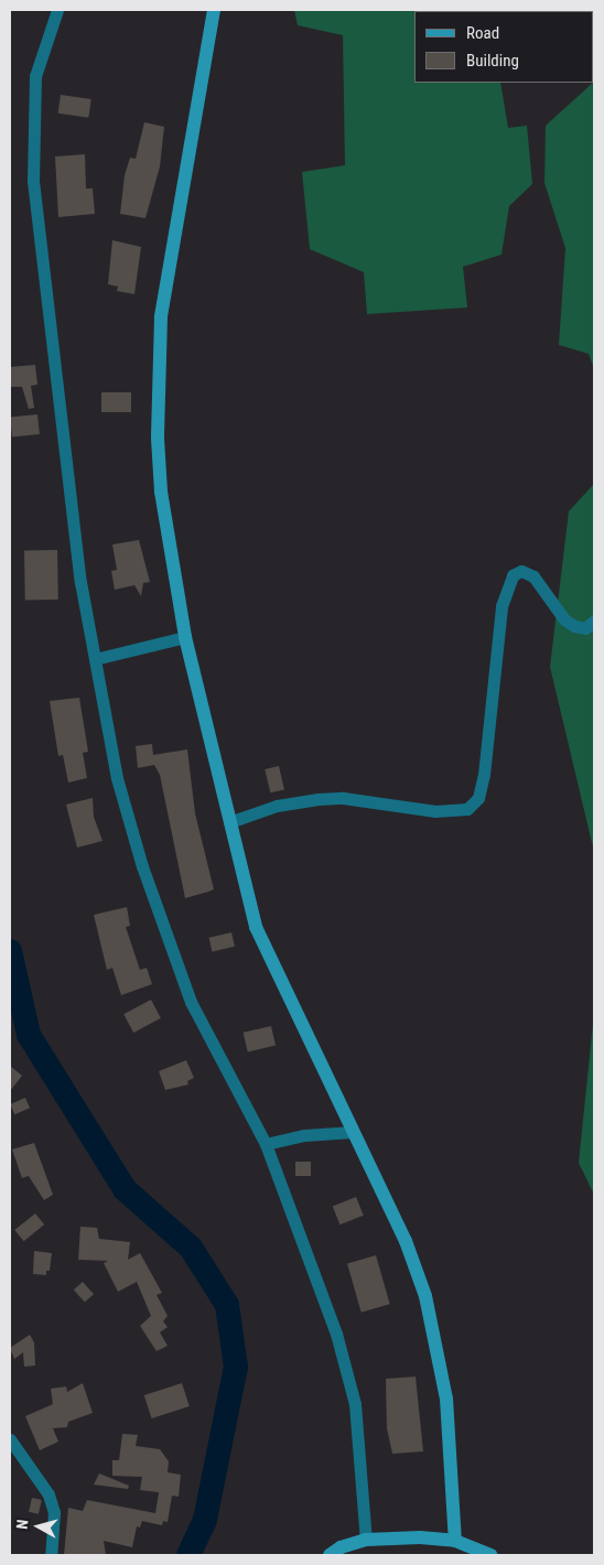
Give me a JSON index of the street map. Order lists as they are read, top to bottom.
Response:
{
  "legend": ["Road", "Building"],
  "north": "left"
}
